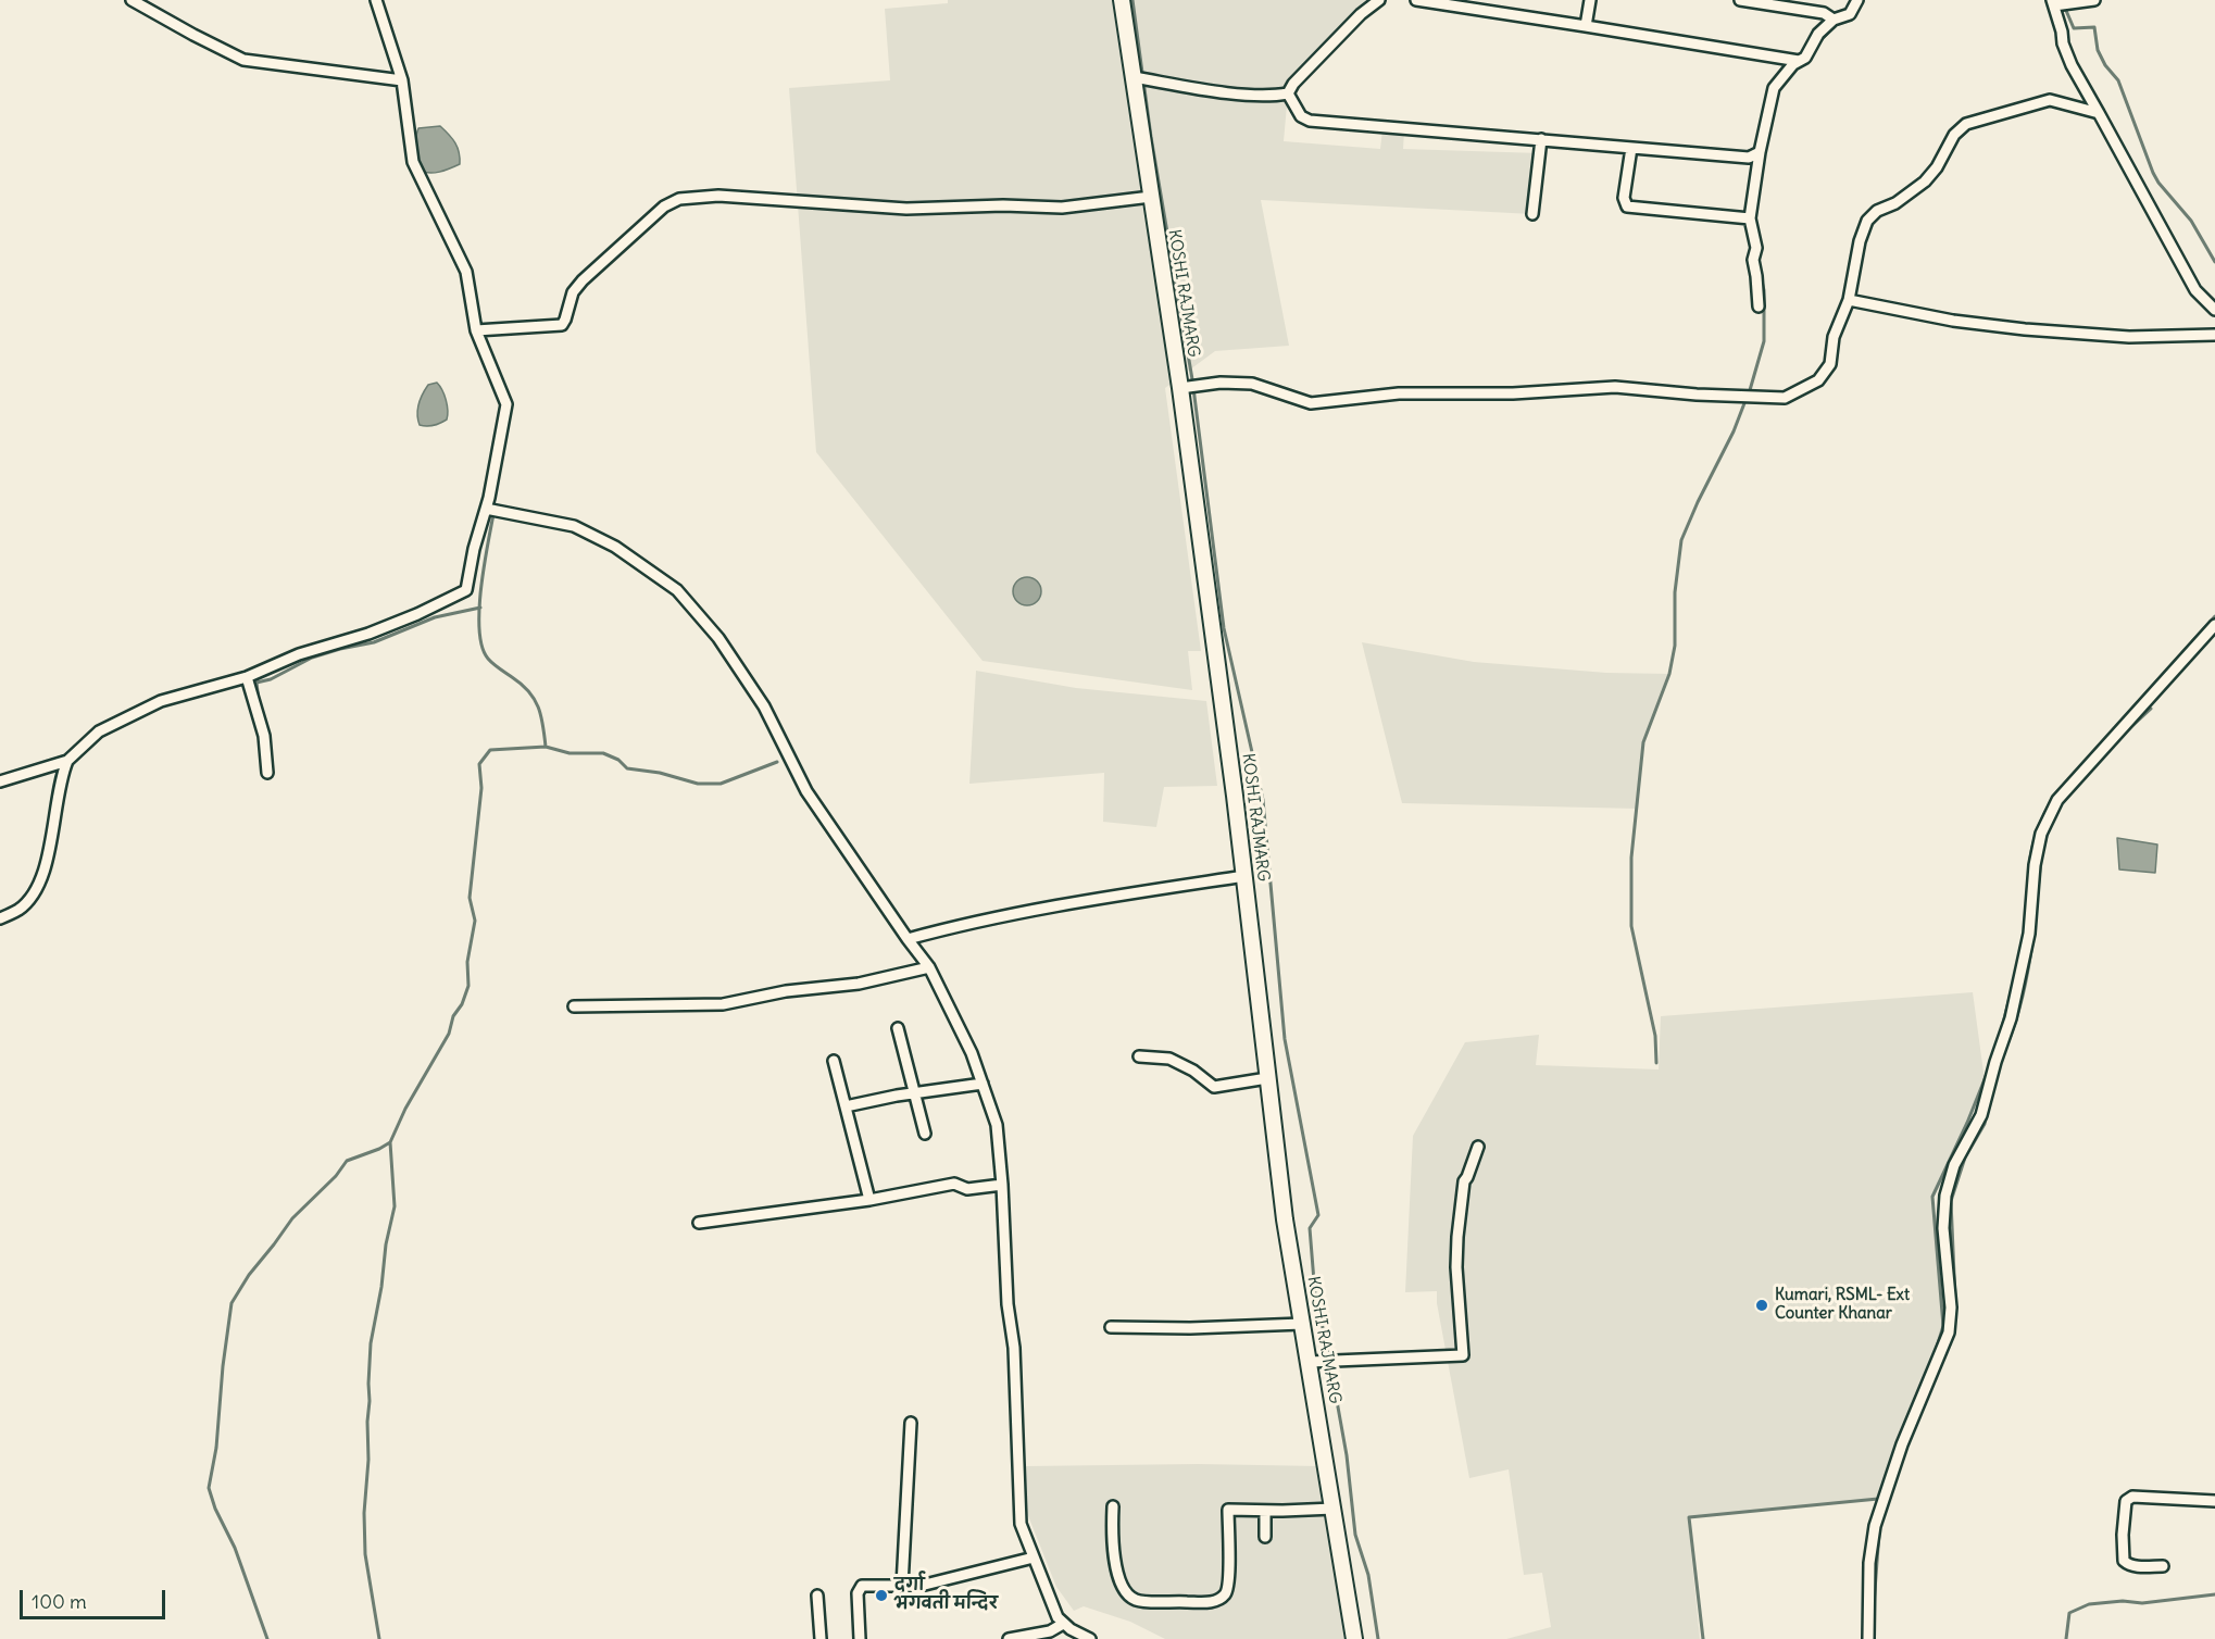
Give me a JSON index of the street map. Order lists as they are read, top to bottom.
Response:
{
  "streets": {
    "main road": ["KOSHI RAJMARG"]
  },
  "places": ["Kumari, RSML- Ext Counter Khanar", "दुर्गा भगवती मन्दिर"],
  "scale_bar": "100 m"
}
